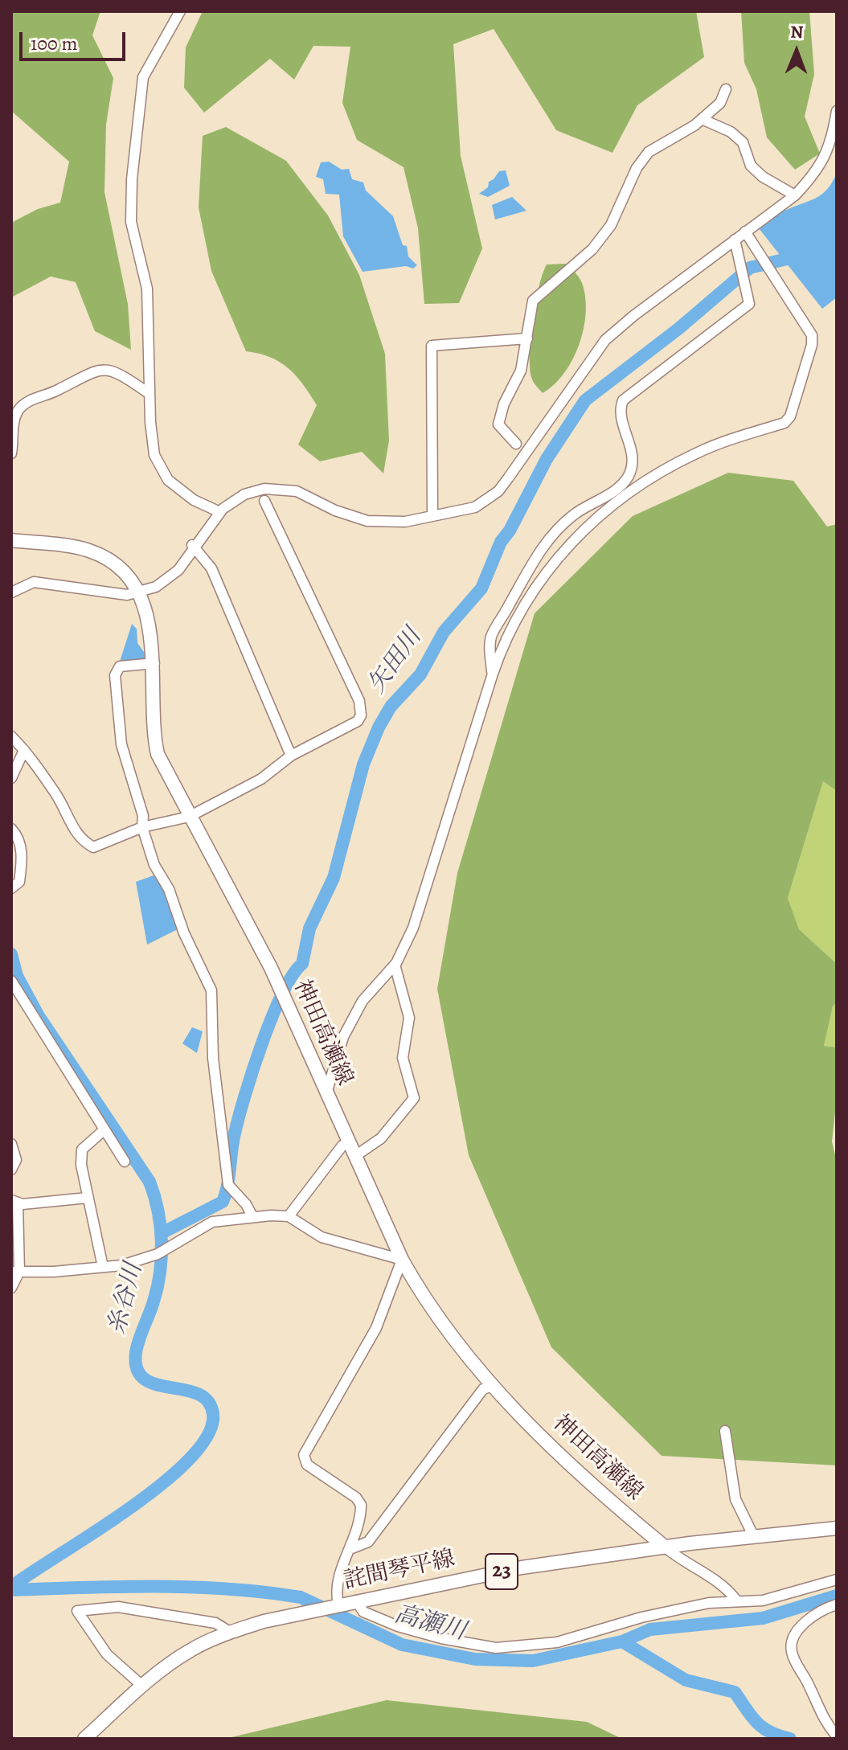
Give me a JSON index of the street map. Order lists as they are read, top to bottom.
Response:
{
  "streets": {
    "main road": ["神田高瀬線", "詫間琴平線", "23"]
  },
  "crossings": [
    ["神田高瀬線", "詫間琴平線"]
  ],
  "water": ["矢田川", "糸谷川", "高瀬川"],
  "scale_bar": "100 m",
  "north": "top"
}
